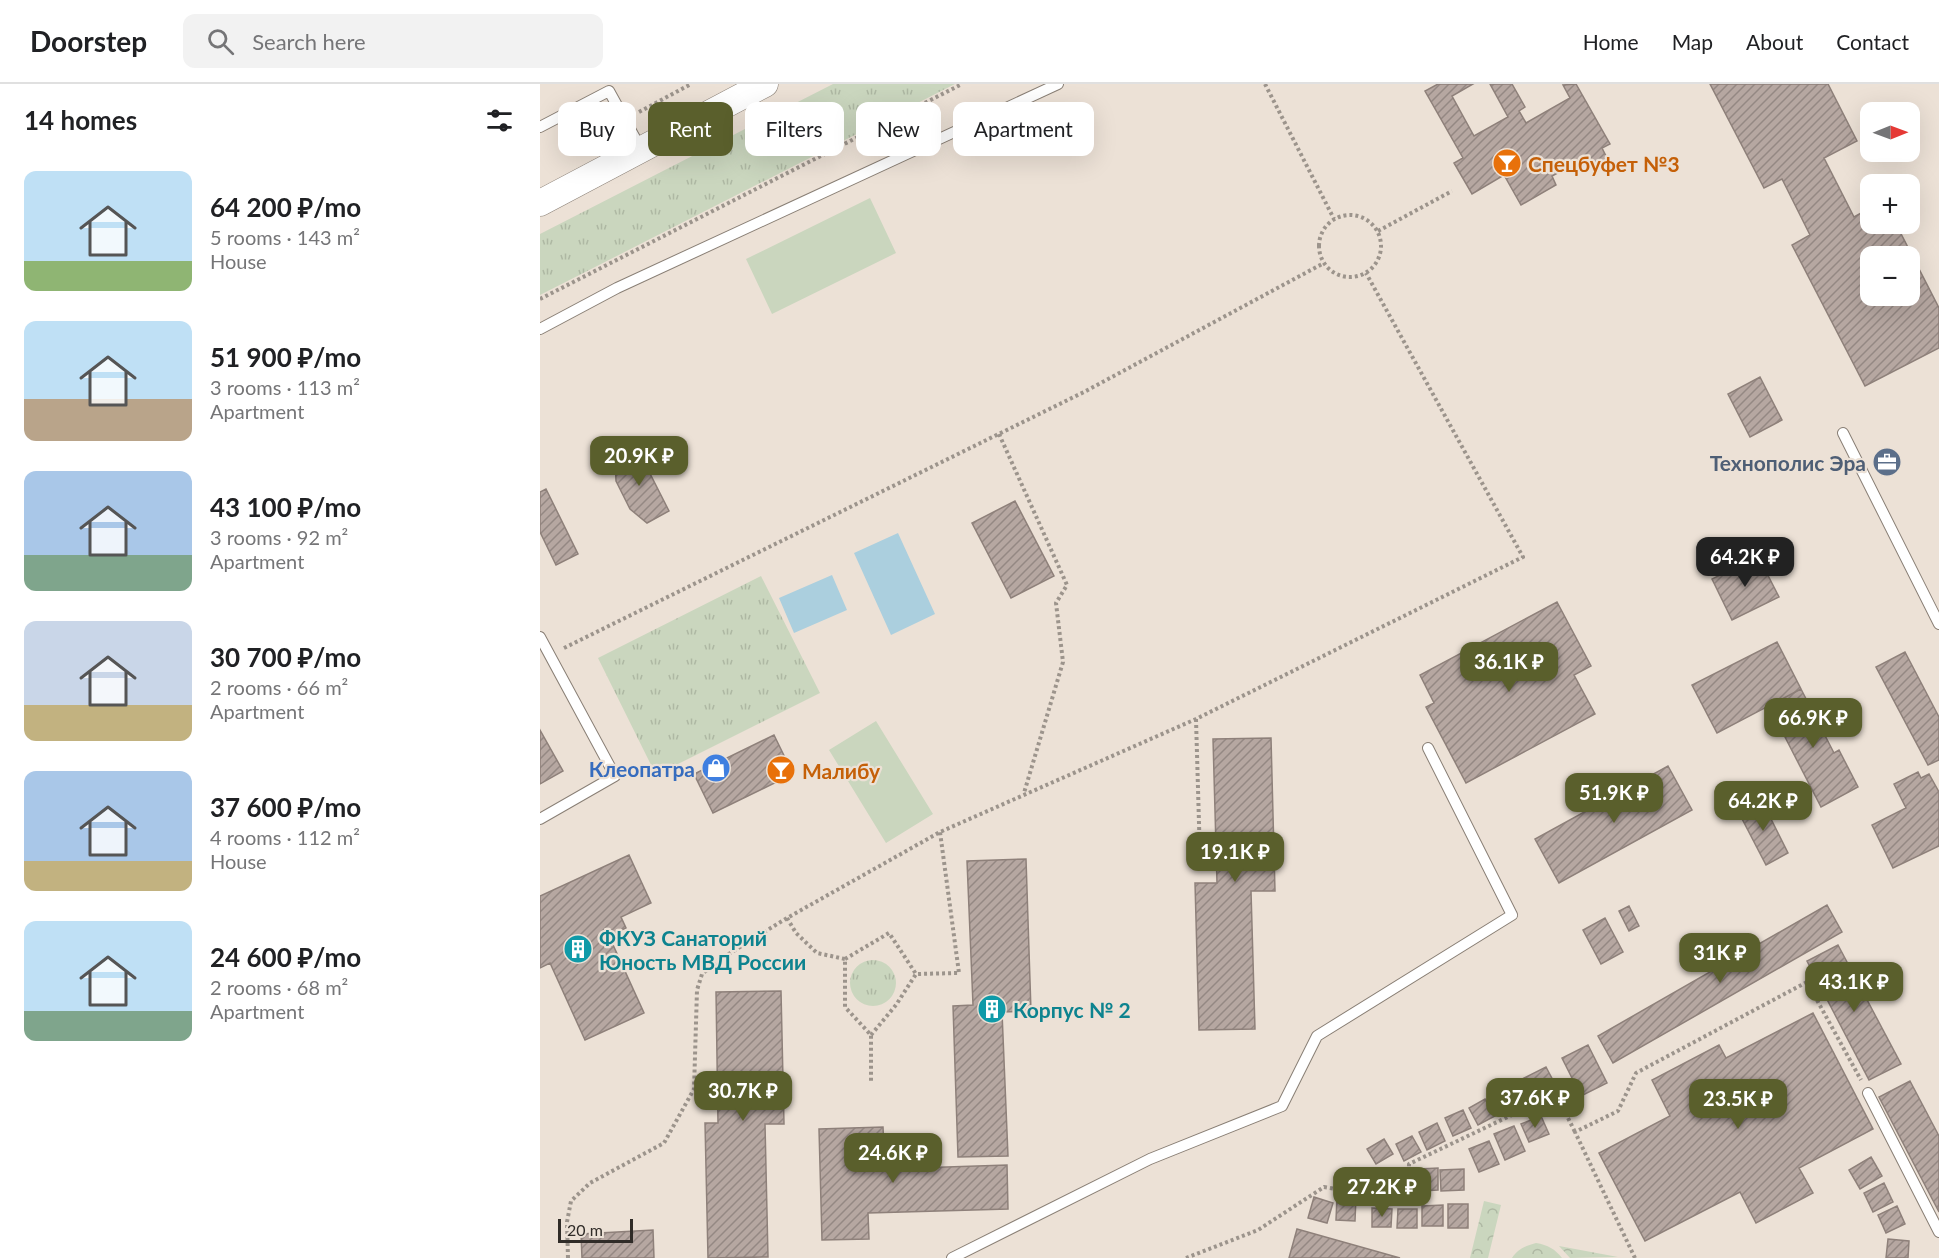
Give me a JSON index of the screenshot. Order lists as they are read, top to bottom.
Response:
{
  "places": {
    "bar": ["Спецбуфет №3", "Малибу"],
    "office": ["Технополис Эра"],
    "shop": ["Клеопатра"],
    "building": ["ФКУЗ Санаторий Юность МВД России", "Корпус № 2"]
  },
  "scale_bar": "20 m",
  "north": "right",
  "page": {
    "header": "Doorstep",
    "search": "Search here",
    "nav": [
      "Home",
      "Map",
      "About",
      "Contact"
    ],
    "heading": "14 homes",
    "map_buttons": ["+", "−"],
    "chip": [
      "Buy",
      "Rent",
      "Filters",
      "New",
      "Apartment"
    ],
    "list": [
      {
        "name": "64 200 ₽/mo",
        "note": "5 rooms · 143 m² · House"
      },
      {
        "name": "51 900 ₽/mo",
        "note": "3 rooms · 113 m² · Apartment"
      },
      {
        "name": "43 100 ₽/mo",
        "note": "3 rooms · 92 m² · Apartment"
      },
      {
        "name": "30 700 ₽/mo",
        "note": "2 rooms · 66 m² · Apartment"
      },
      {
        "name": "37 600 ₽/mo",
        "note": "4 rooms · 112 m² · House"
      },
      {
        "name": "24 600 ₽/mo",
        "note": "2 rooms · 68 m² · Apartment"
      }
    ],
    "price": [
      "20.9K ₽",
      "64.2K ₽",
      "36.1K ₽",
      "66.9K ₽",
      "51.9K ₽",
      "64.2K ₽",
      "19.1K ₽",
      "31K ₽",
      "43.1K ₽",
      "30.7K ₽",
      "37.6K ₽",
      "23.5K ₽",
      "24.6K ₽",
      "27.2K ₽"
    ],
    "scale": "20 m"
  }
}
